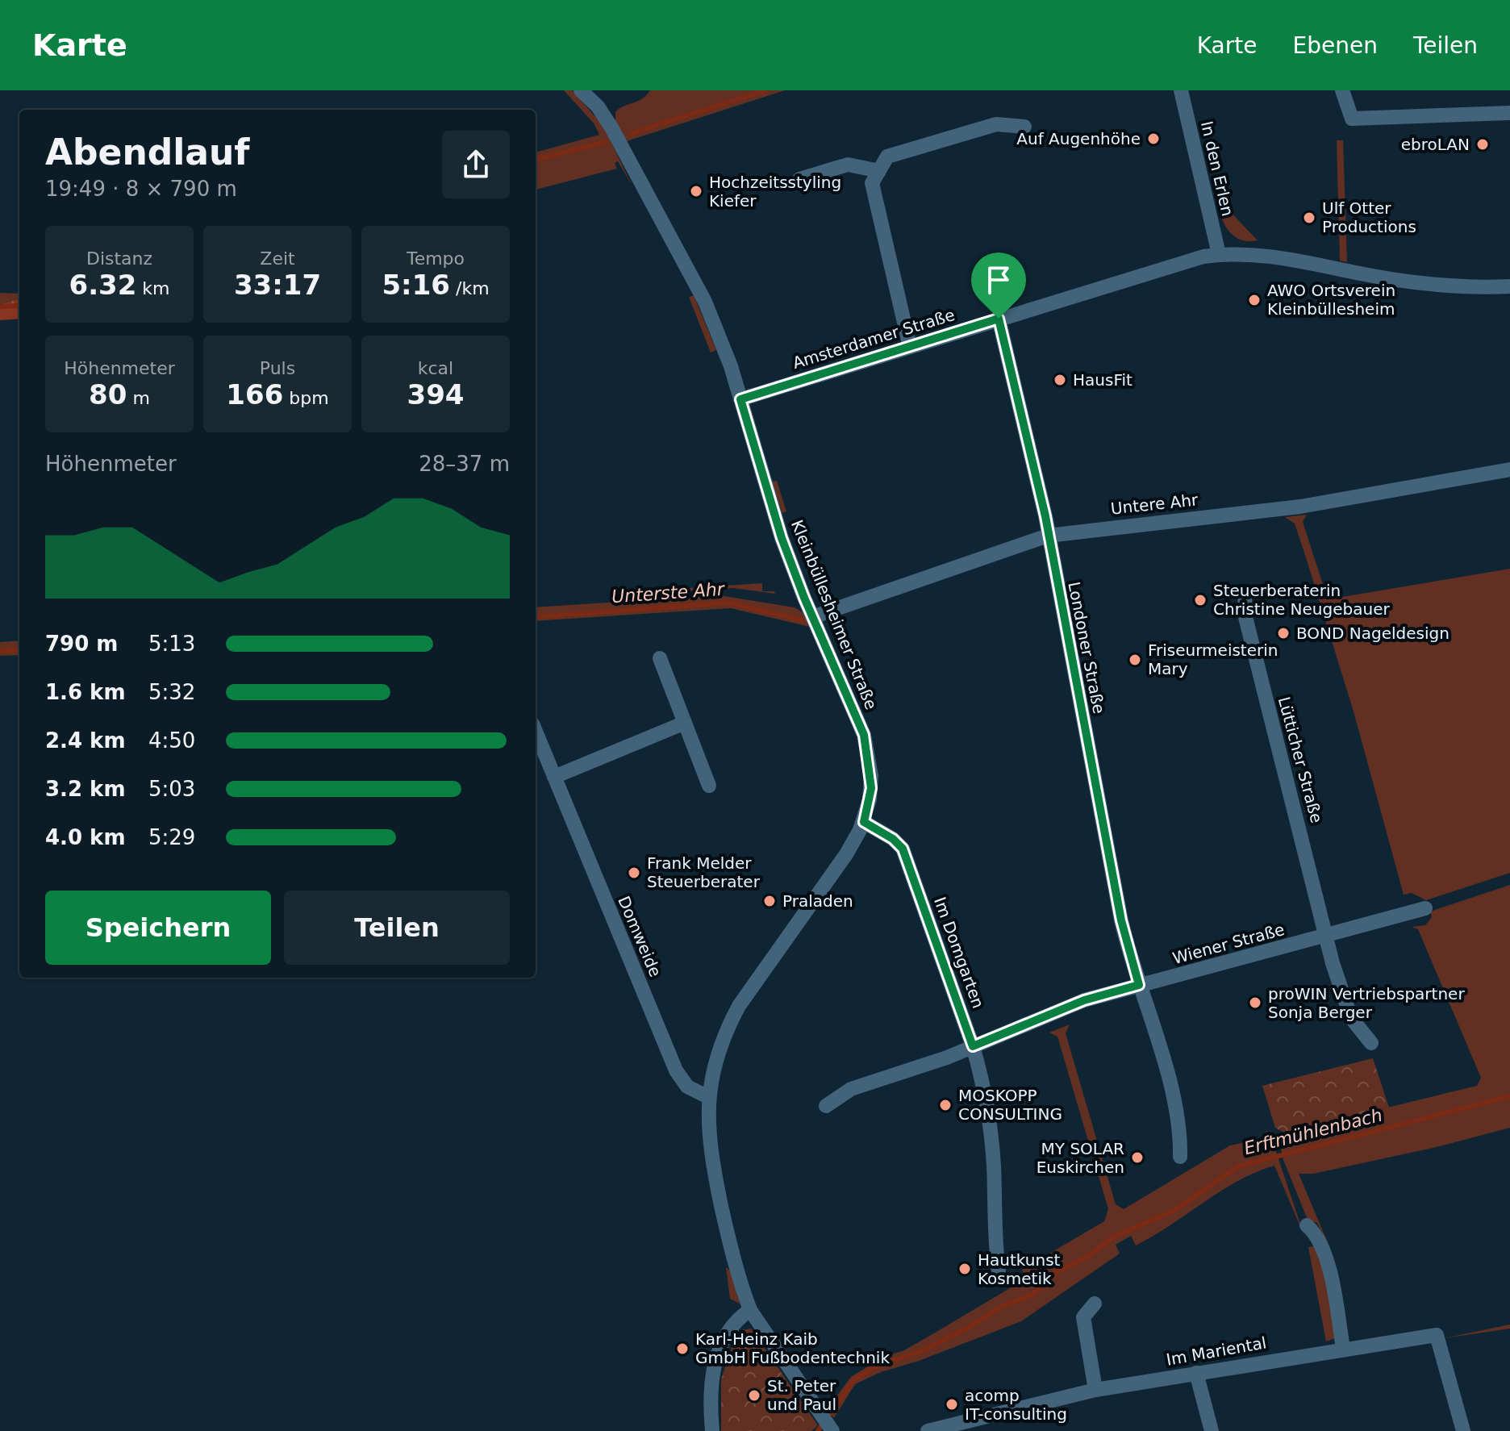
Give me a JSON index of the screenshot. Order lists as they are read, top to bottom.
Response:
{
  "streets": {
    "street": [
      "In den Erlen",
      "Amsterdamer Straße",
      "Untere Ahr",
      "Kleinbüllesheimer Straße",
      "Londoner Straße",
      "Lütticher Straße",
      "Domweide",
      "Wiener Straße",
      "Im Domgarten",
      "Im Mariental"
    ]
  },
  "crossings": [
    ["In den Erlen", "Amsterdamer Straße"],
    ["Amsterdamer Straße", "Kleinbüllesheimer Straße"],
    ["Amsterdamer Straße", "Londoner Straße"],
    ["Untere Ahr", "Kleinbüllesheimer Straße"],
    ["Untere Ahr", "Londoner Straße"],
    ["Kleinbüllesheimer Straße", "Domweide"],
    ["Kleinbüllesheimer Straße", "Im Domgarten"],
    ["Londoner Straße", "Wiener Straße"],
    ["Lütticher Straße", "Wiener Straße"],
    ["Wiener Straße", "Im Domgarten"]
  ],
  "water": ["Unterste Ahr", "Erftmühlenbach"],
  "places": [
    "Auf Augenhöhe",
    "ebroLAN",
    "Hochzeitsstyling Kiefer",
    "Ulf Otter Productions",
    "AWO Ortsverein Kleinbüllesheim",
    "HausFit",
    "Steuerberaterin Christine Neugebauer",
    "BOND Nageldesign",
    "Friseurmeisterin Mary",
    "Frank Melder Steuerberater",
    "Praladen",
    "proWIN Vertriebspartner Sonja Berger",
    "MOSKOPP CONSULTING",
    "MY SOLAR Euskirchen",
    "Hautkunst Kosmetik",
    "Karl-Heinz Kaib GmbH Fußbodentechnik",
    "St. Peter und Paul",
    "acomp IT-consulting"
  ],
  "page": {
    "header": "Karte",
    "nav": ["Karte", "Ebenen", "Teilen"],
    "heading": ["Abendlauf", "19:49 · 8 × 790 m"],
    "stats": [
      ["Distanz", "6.32 km"],
      ["Zeit", "33:17"],
      ["Tempo", "5:16 /km"],
      ["Höhenmeter", "80 m"],
      ["Puls", "166 bpm"],
      ["kcal", "394"]
    ],
    "chart": ["Höhenmeter", "28–37 m"],
    "list": [
      {
        "name": "790 m",
        "note": "5:13"
      },
      {
        "name": "1.6 km",
        "note": "5:32"
      },
      {
        "name": "2.4 km",
        "note": "4:50"
      },
      {
        "name": "3.2 km",
        "note": "5:03"
      },
      {
        "name": "4.0 km",
        "note": "5:29"
      }
    ],
    "buttons": ["Speichern", "Teilen"]
  }
}
